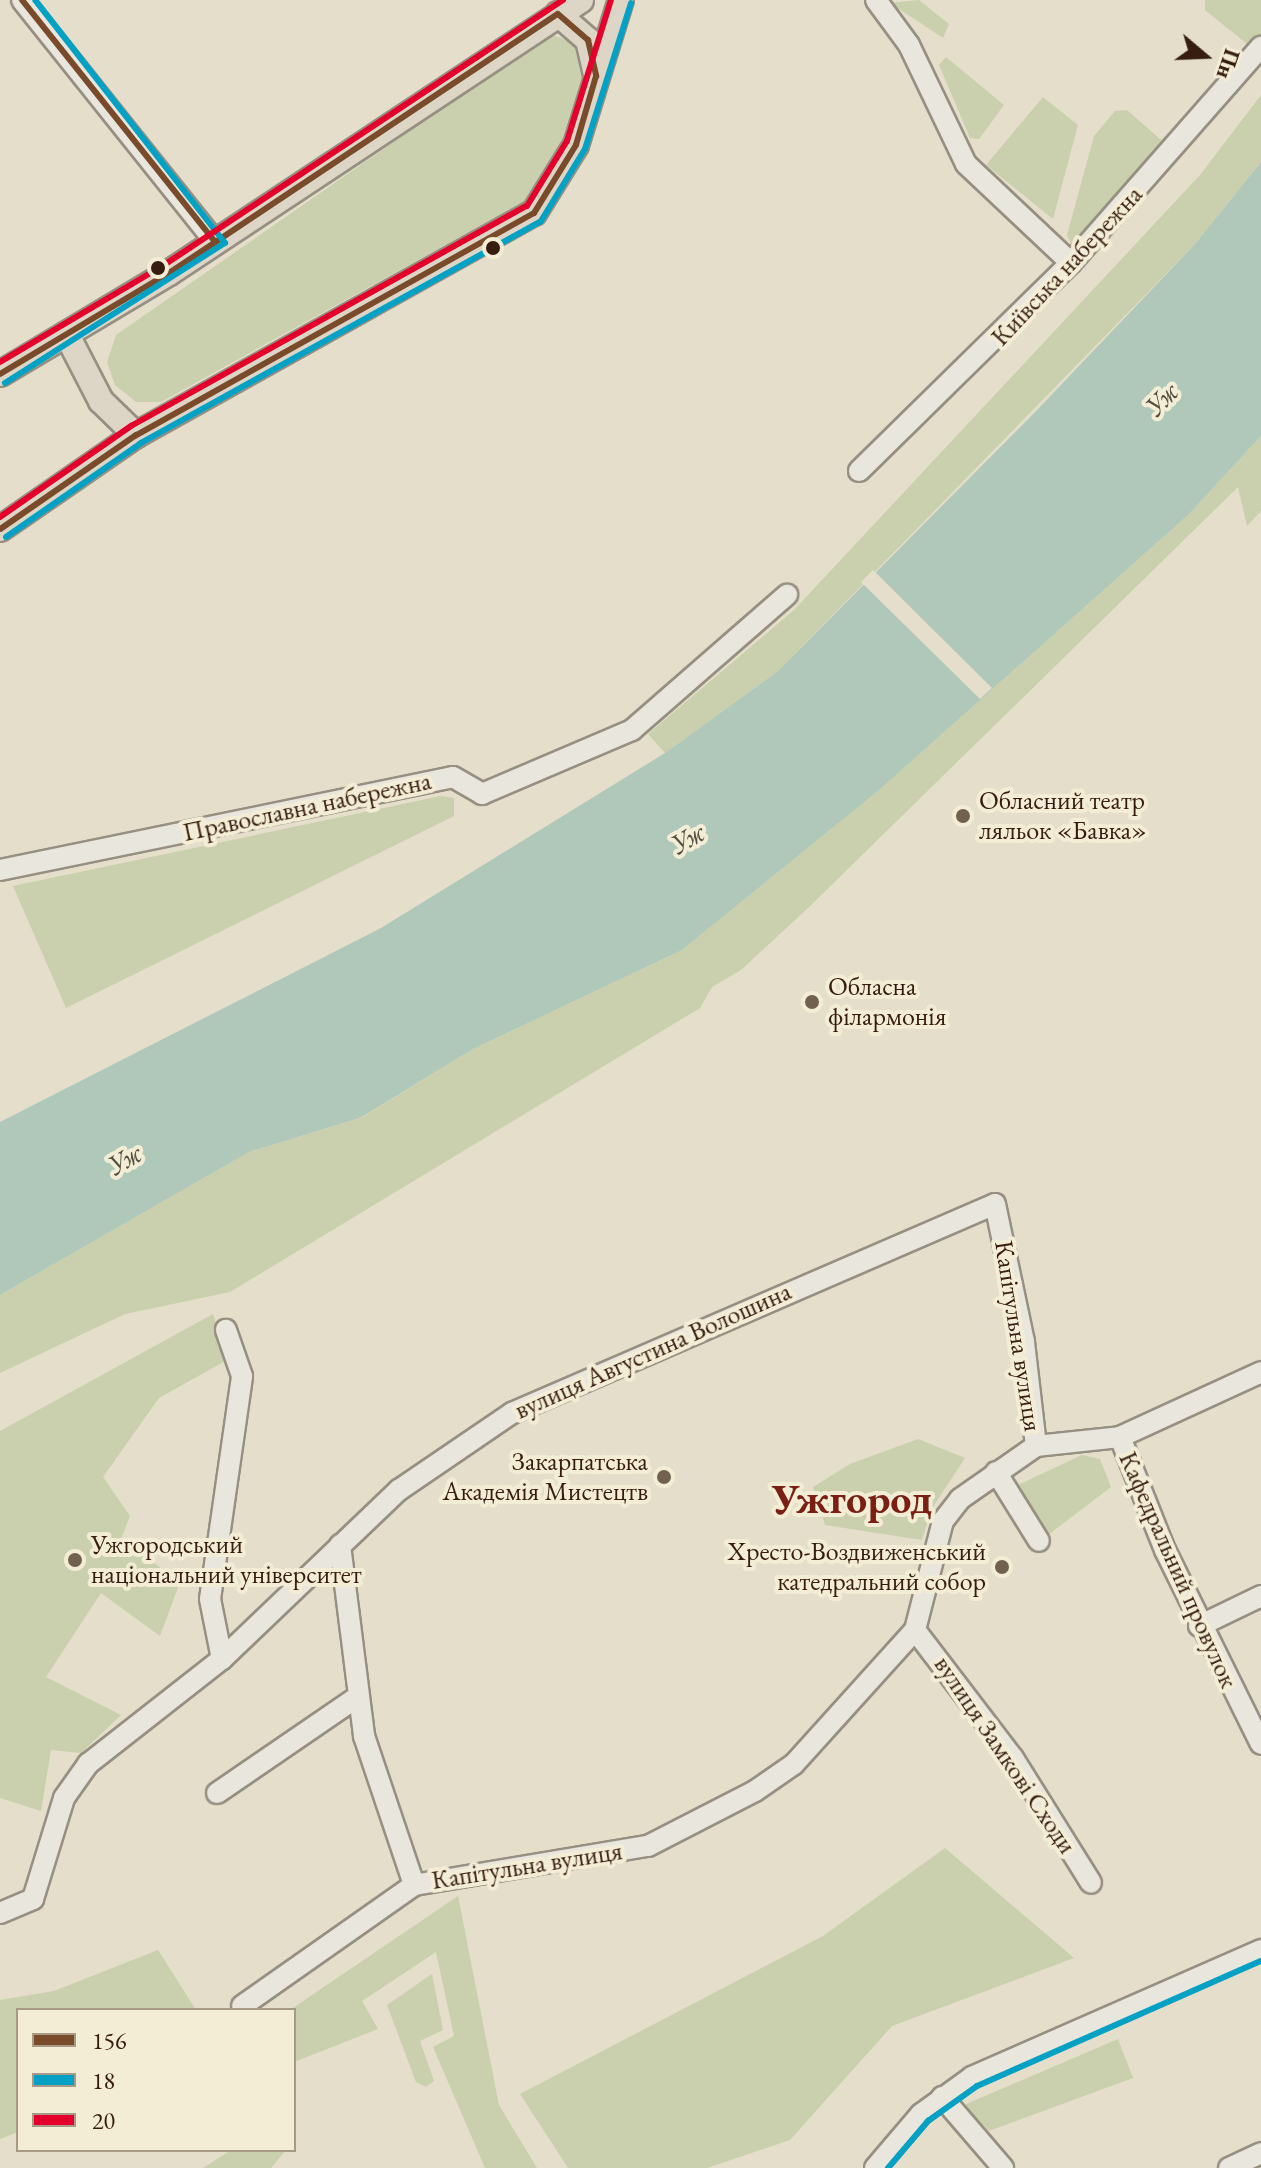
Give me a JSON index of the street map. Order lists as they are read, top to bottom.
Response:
{
  "streets": {
    "street": [
      "Київська набережна",
      "Православна набережна",
      "Капітульна вулиця",
      "вулиця Августина Волошина",
      "Кафедральний провулок",
      "вулиця Замкові Сходи"
    ]
  },
  "crossings": [
    ["Капітульна вулиця", "вулиця Августина Волошина"],
    ["Капітульна вулиця", "вулиця Замкові Сходи"]
  ],
  "districts": ["Ужгород"],
  "water": ["Уж"],
  "places": [
    "Обласний театр ляльок «Бавка»",
    "Обласна філармонія",
    "Закарпатська Академія Мистецтв",
    "Ужгородський національний університет",
    "Хресто-Воздвиженський катедральний собор"
  ],
  "lines": ["transit line 156", "transit line 18", "transit line 20"],
  "legend": ["156", "18", "20"],
  "north": "right"
}
